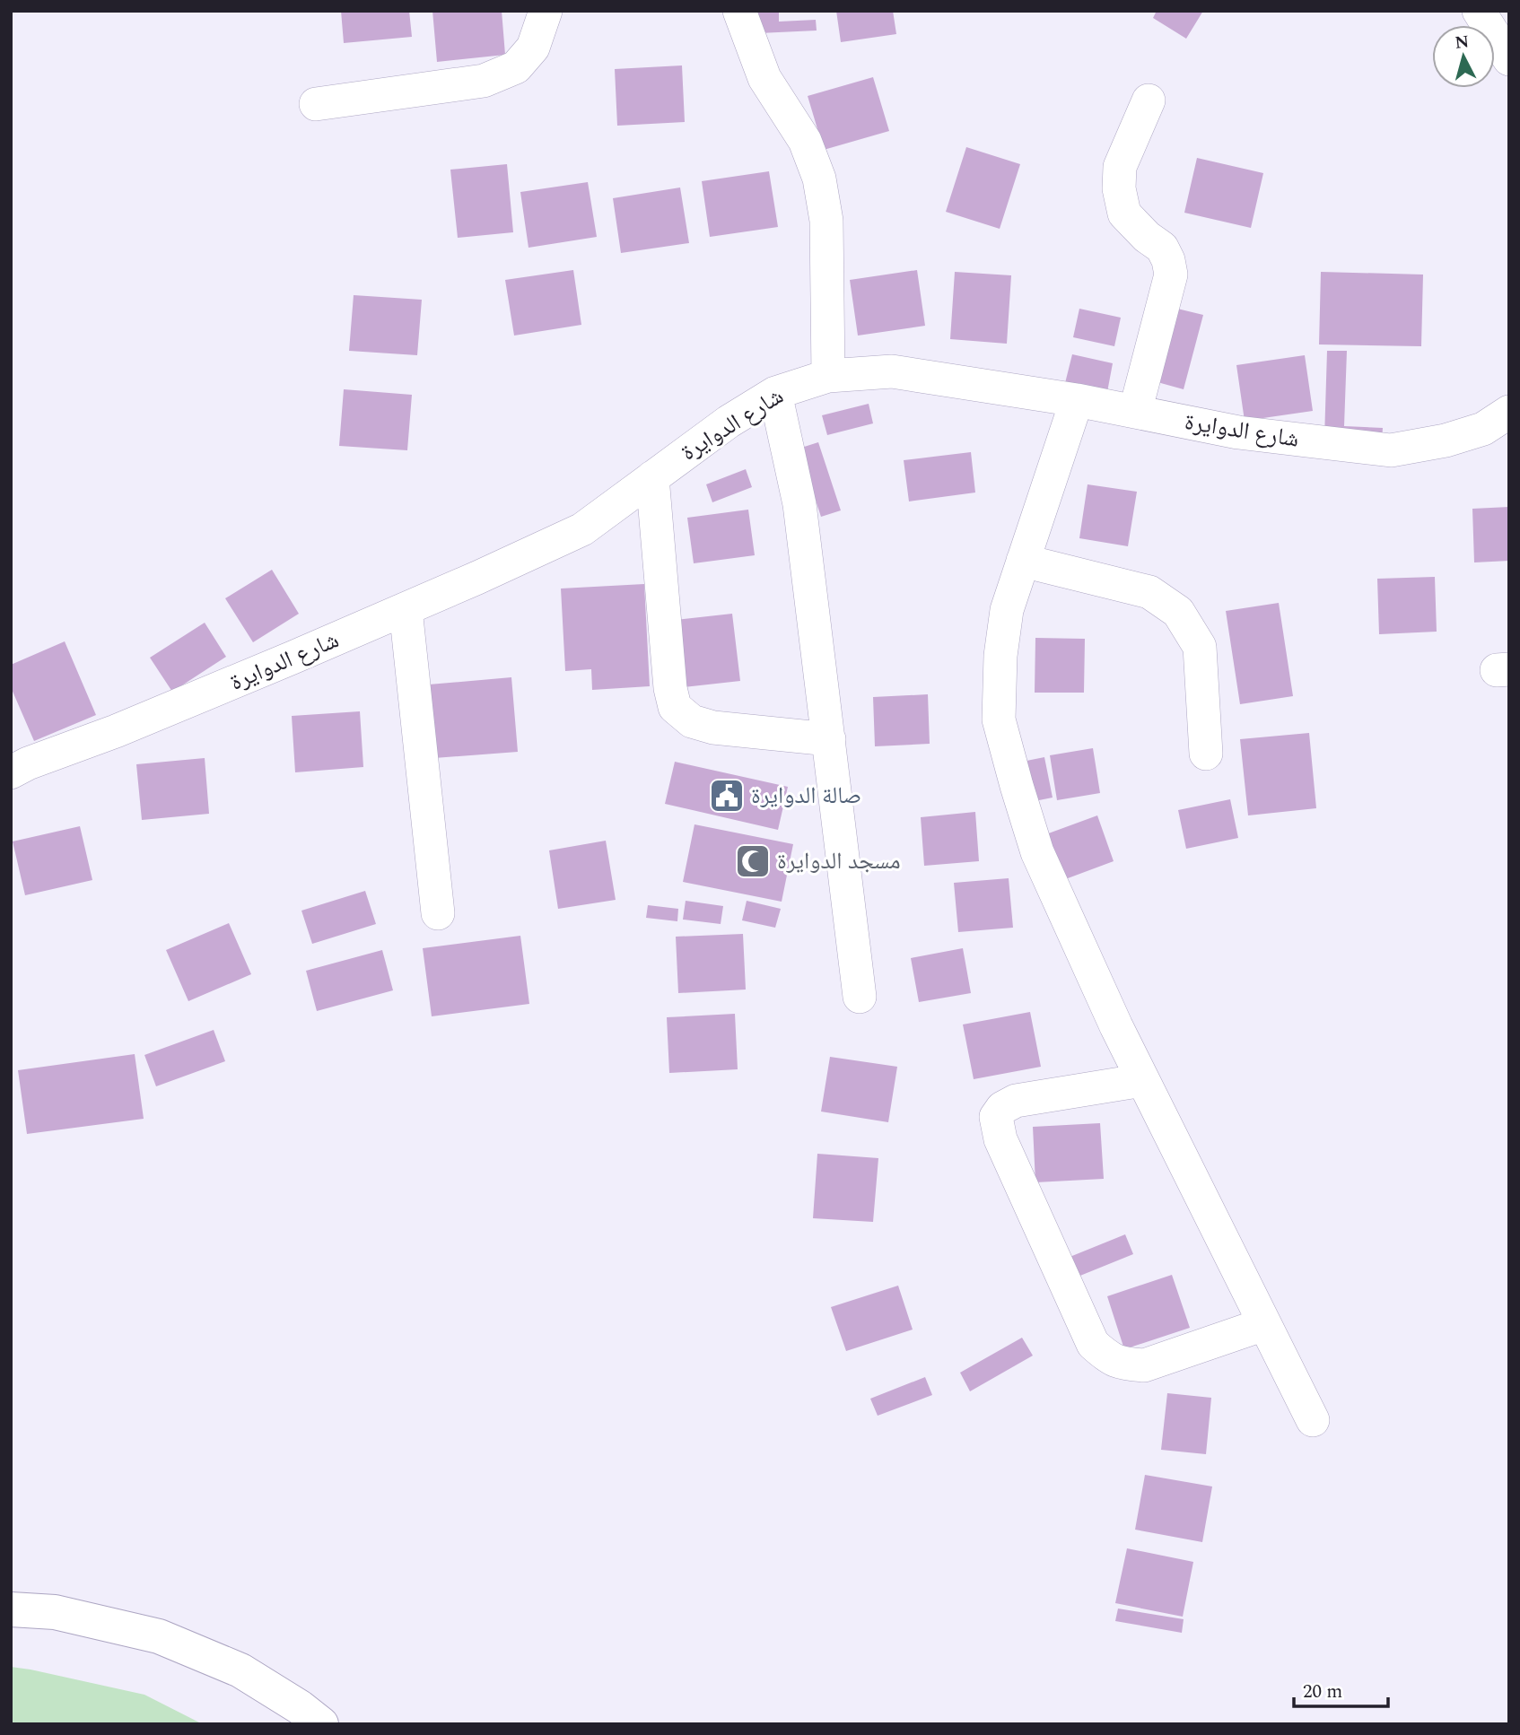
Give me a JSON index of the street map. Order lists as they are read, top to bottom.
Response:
{
  "streets": {
    "street": ["شارع الدوايرة"]
  },
  "places": {
    "public building": ["صالة الدوايرة"],
    "mosque": ["مسجد الدوايرة"]
  },
  "scale_bar": "20 m",
  "north": "top"
}
